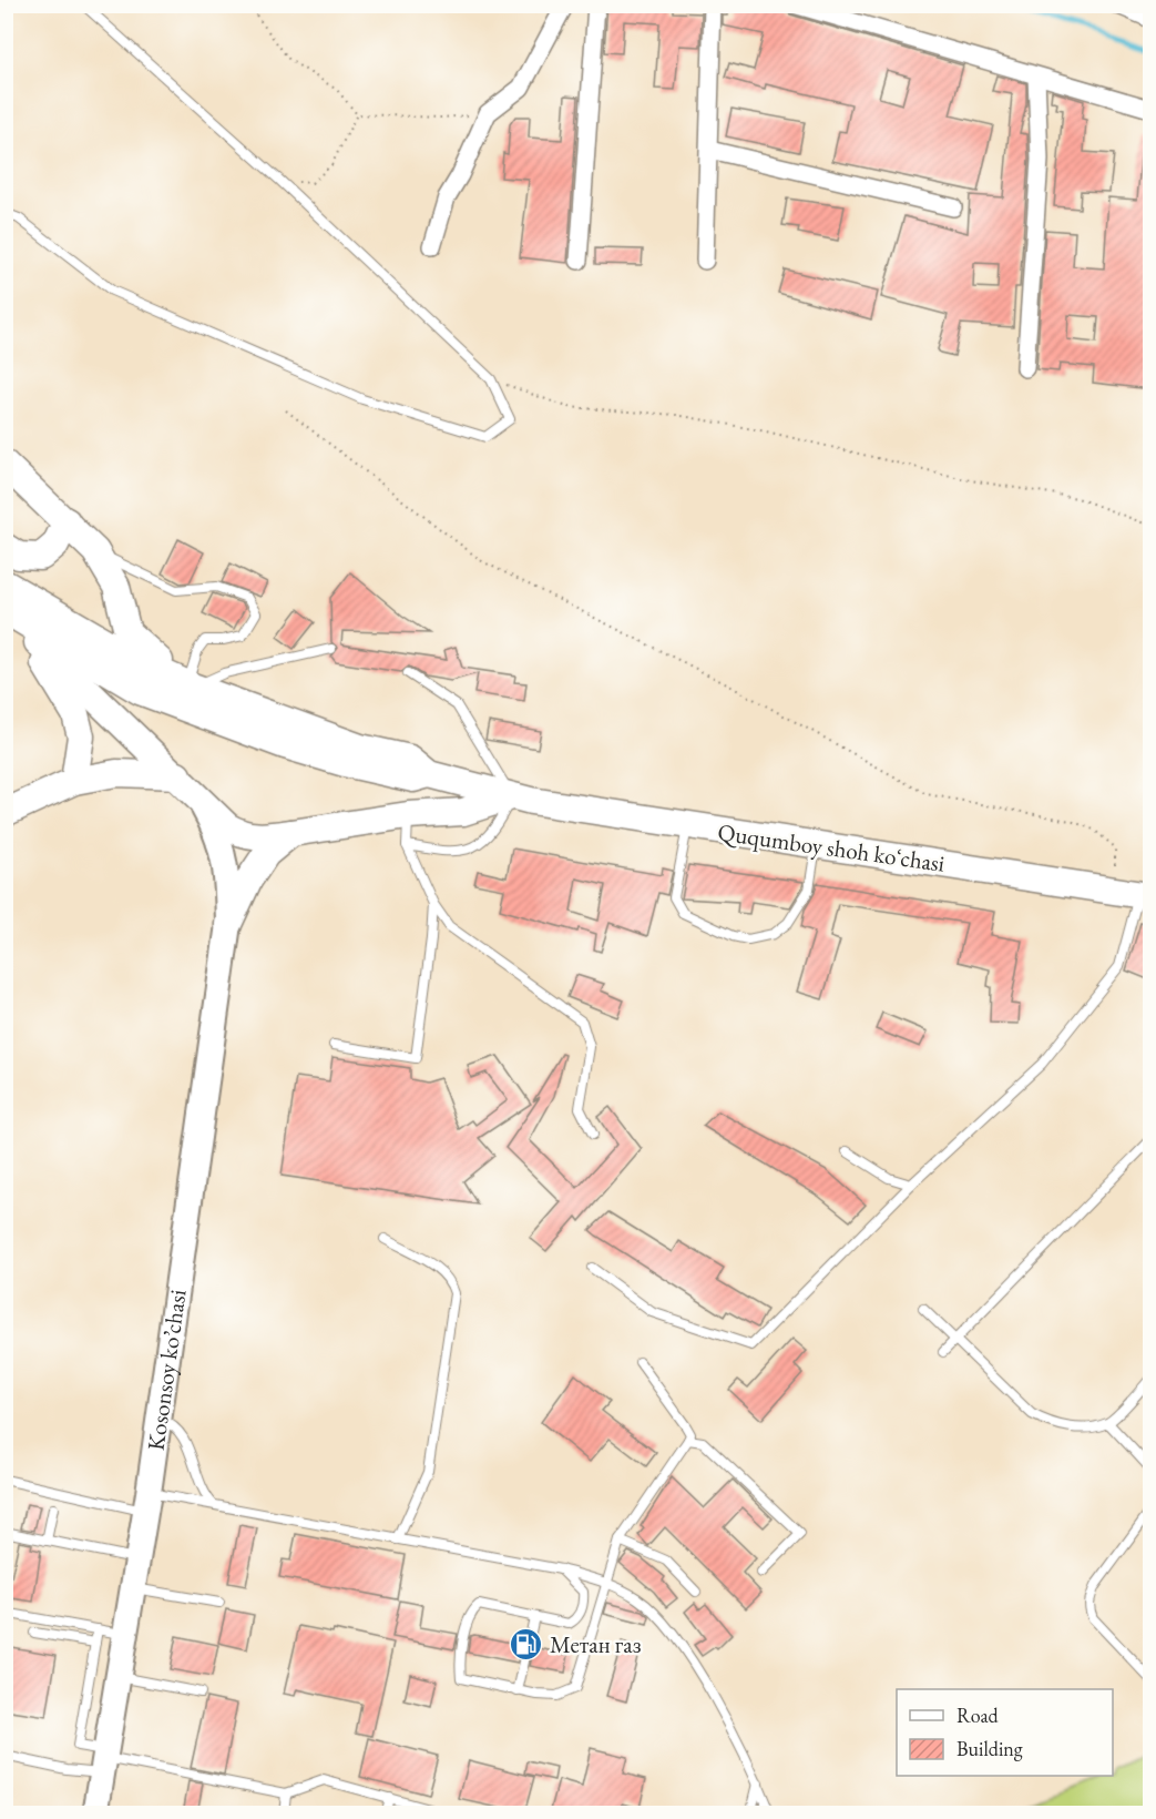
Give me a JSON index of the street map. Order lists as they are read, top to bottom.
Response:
{
  "streets": {
    "main road": ["Ququmboy shoh koʻchasi", "Kosonsoy ko’chasi"]
  },
  "places": {
    "fuel station": ["Метан газ"]
  },
  "legend": ["Road", "Building"]
}
